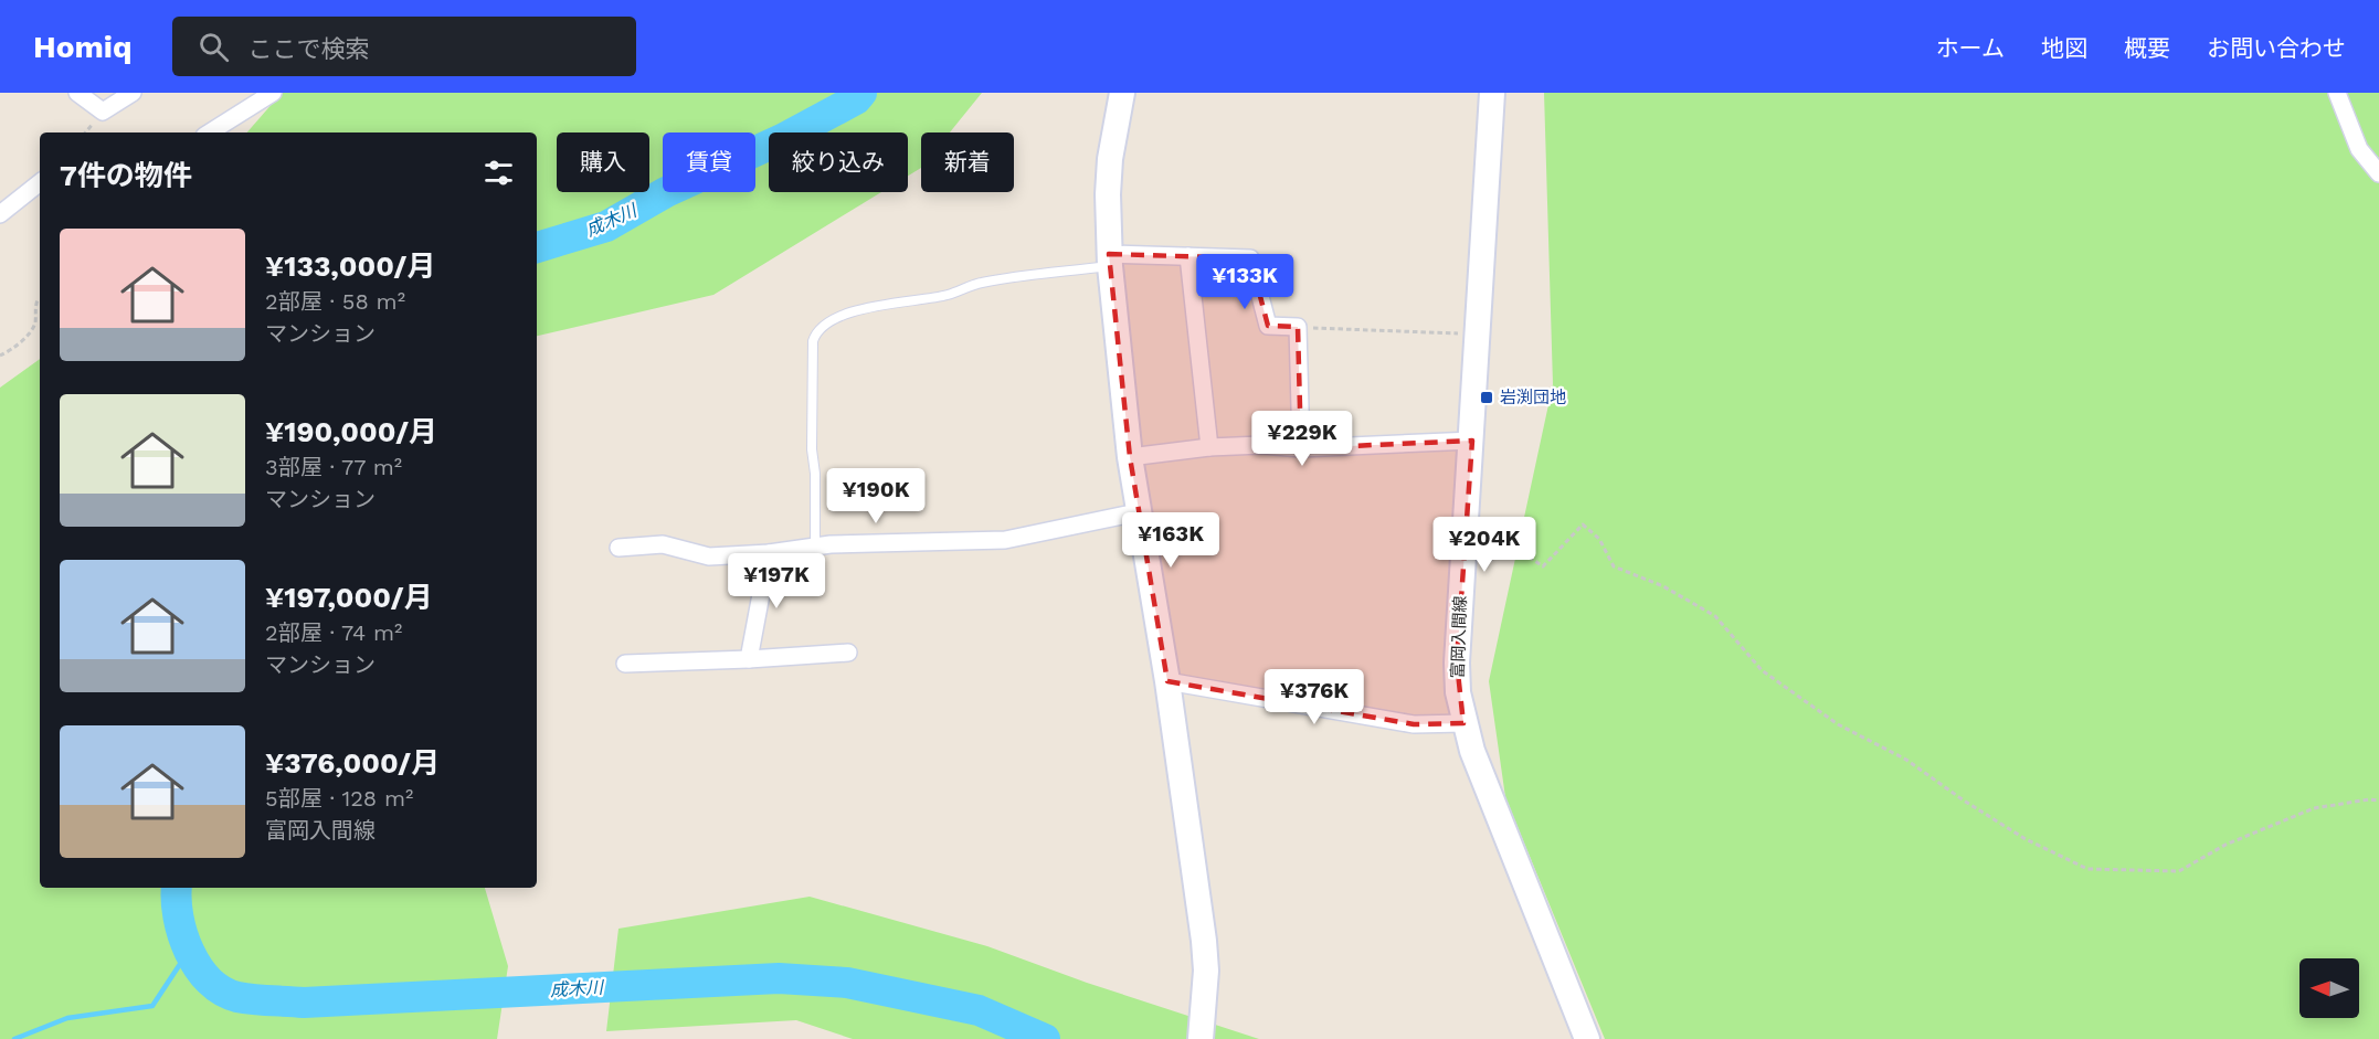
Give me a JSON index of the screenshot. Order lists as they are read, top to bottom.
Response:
{
  "streets": {
    "main road": ["富岡入間線"]
  },
  "water": ["成木川"],
  "places": {
    "transit": ["岩渕団地"]
  },
  "north": "left",
  "page": {
    "header": "Homiq",
    "search": "ここで検索",
    "nav": [
      "ホーム",
      "地図",
      "概要",
      "お問い合わせ"
    ],
    "chip": [
      "購入",
      "賃貸",
      "絞り込み",
      "新着"
    ],
    "heading": "7件の物件",
    "list": [
      {
        "name": "¥133,000/月",
        "note": "2部屋 · 58 m² · マンション"
      },
      {
        "name": "¥190,000/月",
        "note": "3部屋 · 77 m² · マンション"
      },
      {
        "name": "¥197,000/月",
        "note": "2部屋 · 74 m² · マンション"
      },
      {
        "name": "¥376,000/月",
        "note": "5部屋 · 128 m² · 富岡入間線"
      }
    ],
    "price": [
      "¥133K",
      "¥229K",
      "¥190K",
      "¥163K",
      "¥204K",
      "¥197K",
      "¥376K"
    ]
  }
}
